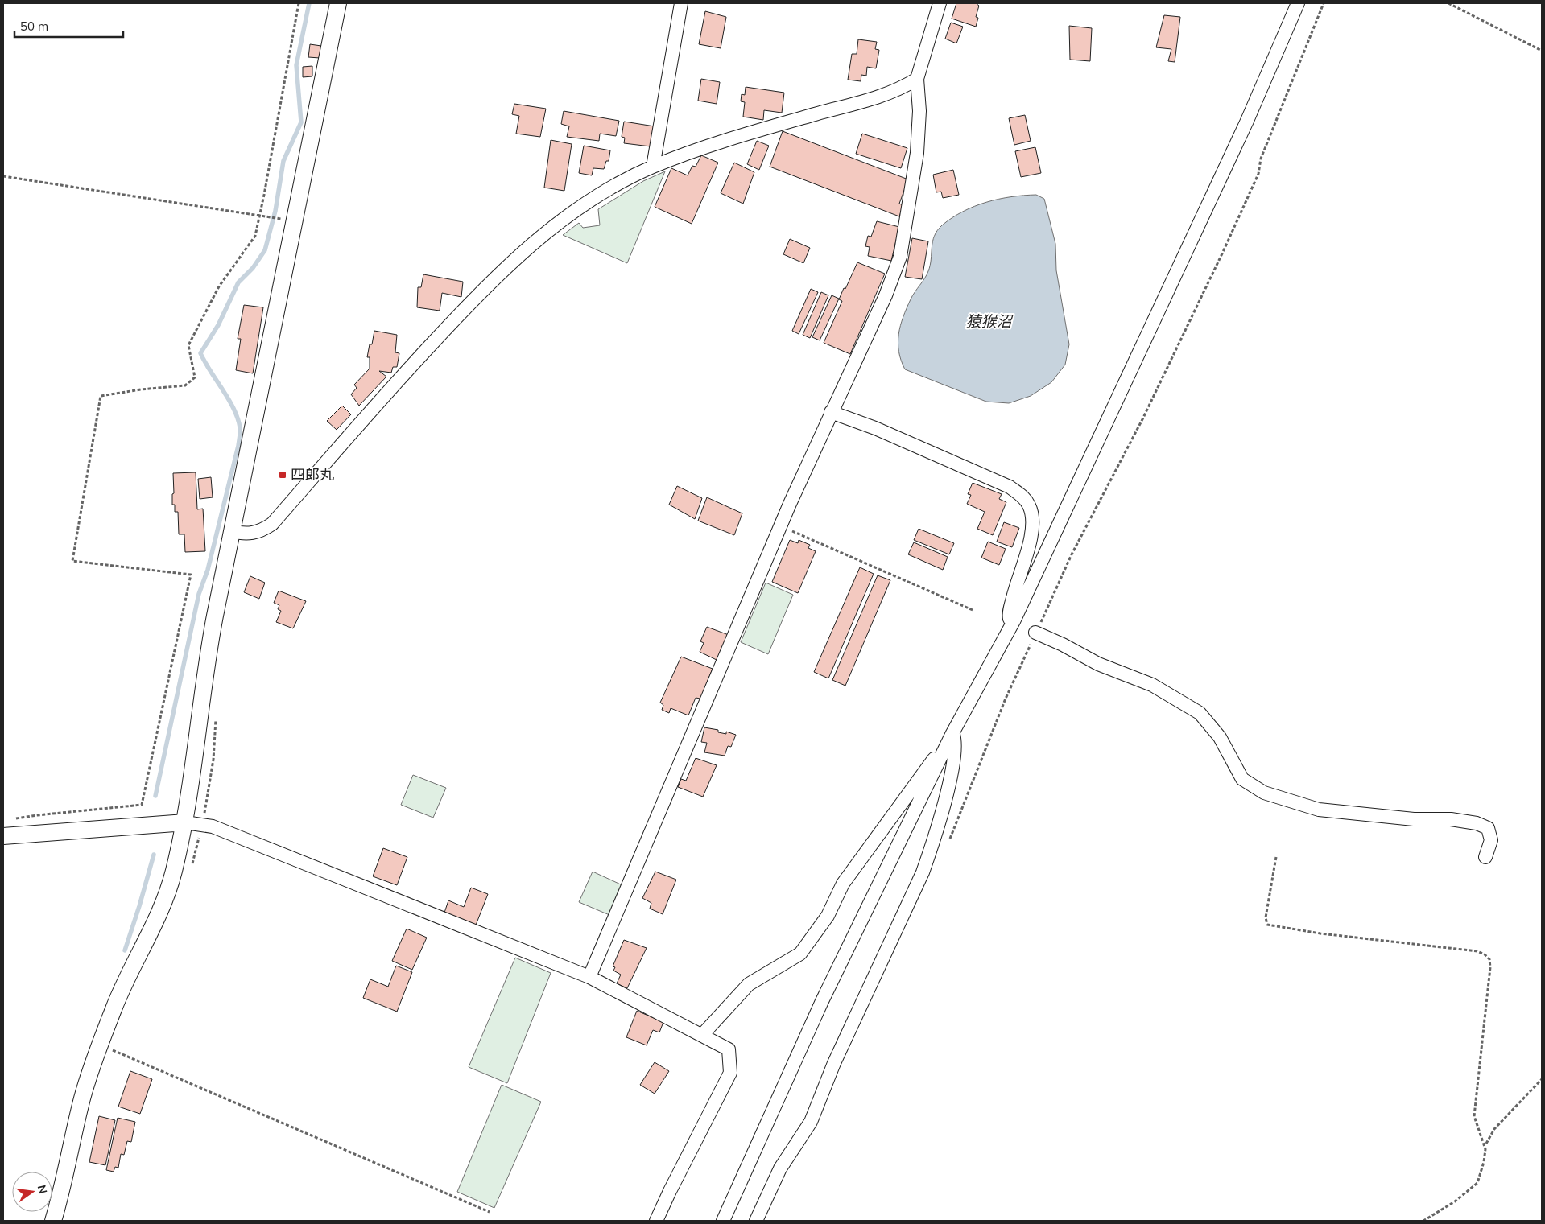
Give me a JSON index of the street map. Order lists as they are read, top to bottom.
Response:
{
  "water": ["猿猴沼"],
  "places": {
    "transit": ["四郎丸"]
  },
  "scale_bar": "50 m",
  "north": "right"
}
